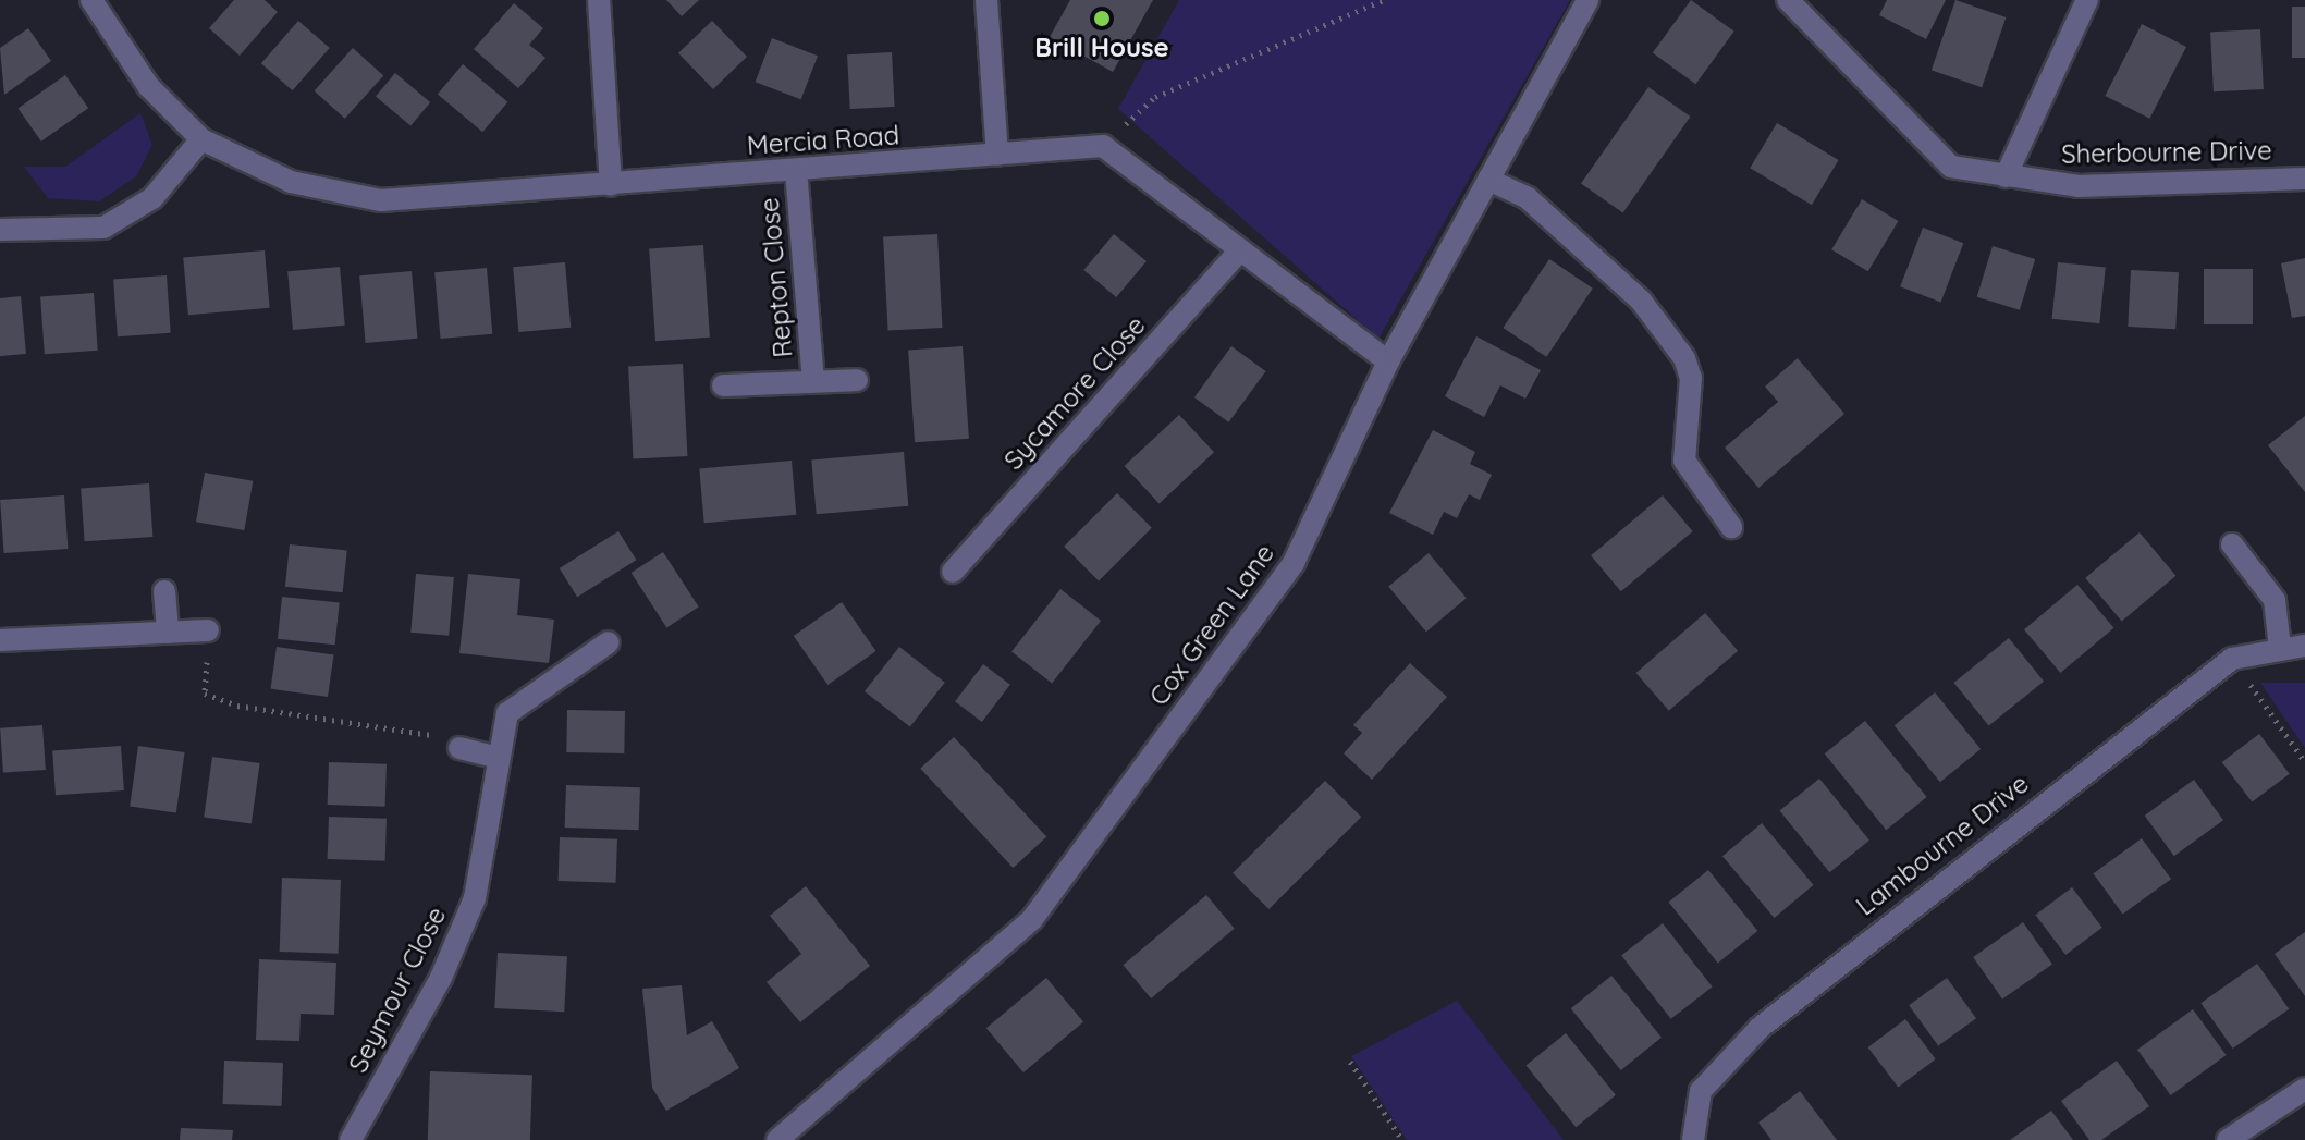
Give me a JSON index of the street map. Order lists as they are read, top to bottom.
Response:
{
  "streets": {
    "street": [
      "Mercia Road",
      "Sherbourne Drive",
      "Repton Close",
      "Sycamore Close",
      "Cox Green Lane",
      "Lambourne Drive",
      "Seymour Close"
    ]
  },
  "crossings": [
    ["Mercia Road", "Repton Close"]
  ],
  "places": ["Brill House"]
}
